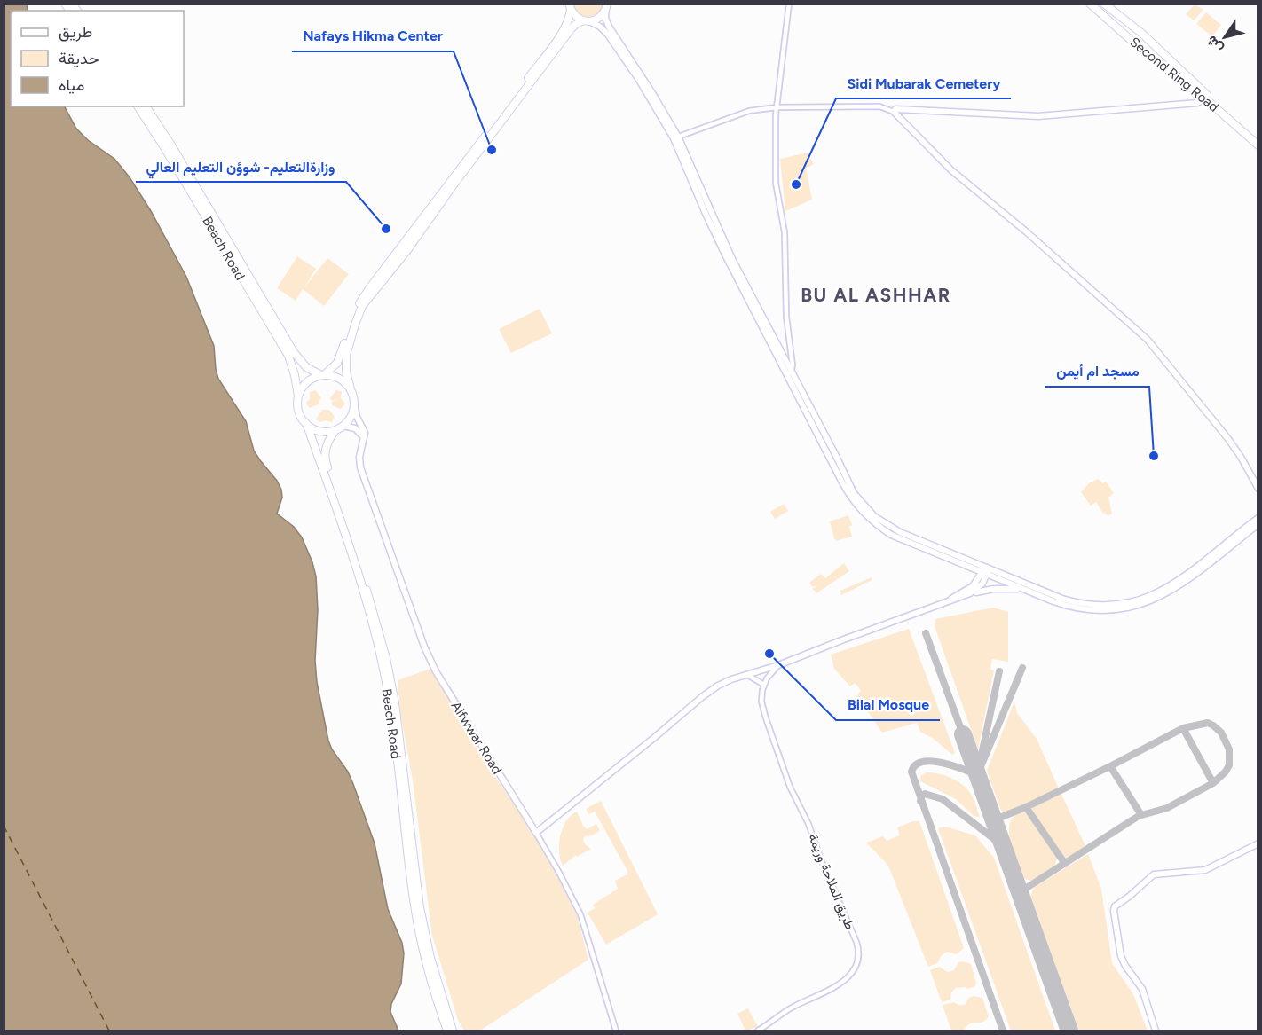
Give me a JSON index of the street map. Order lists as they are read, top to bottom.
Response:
{
  "streets": {
    "highway": ["Second Ring Road", "Beach Road"],
    "main road": ["Alfwwar Road"],
    "street": ["طريق الملاحة وريمة"]
  },
  "crossings": [
    ["Beach Road", "Alfwwar Road"]
  ],
  "districts": ["BU AL ASHHAR"],
  "places": [
    "Nafays Hikma Center",
    "Sidi Mubarak Cemetery",
    "وزارةالتعليم- شوؤن التعليم العالي",
    "مسجد ام أيمن",
    "Bilal Mosque"
  ],
  "legend": ["طريق", "حديقة", "مياه"],
  "north": "bottom left"
}
